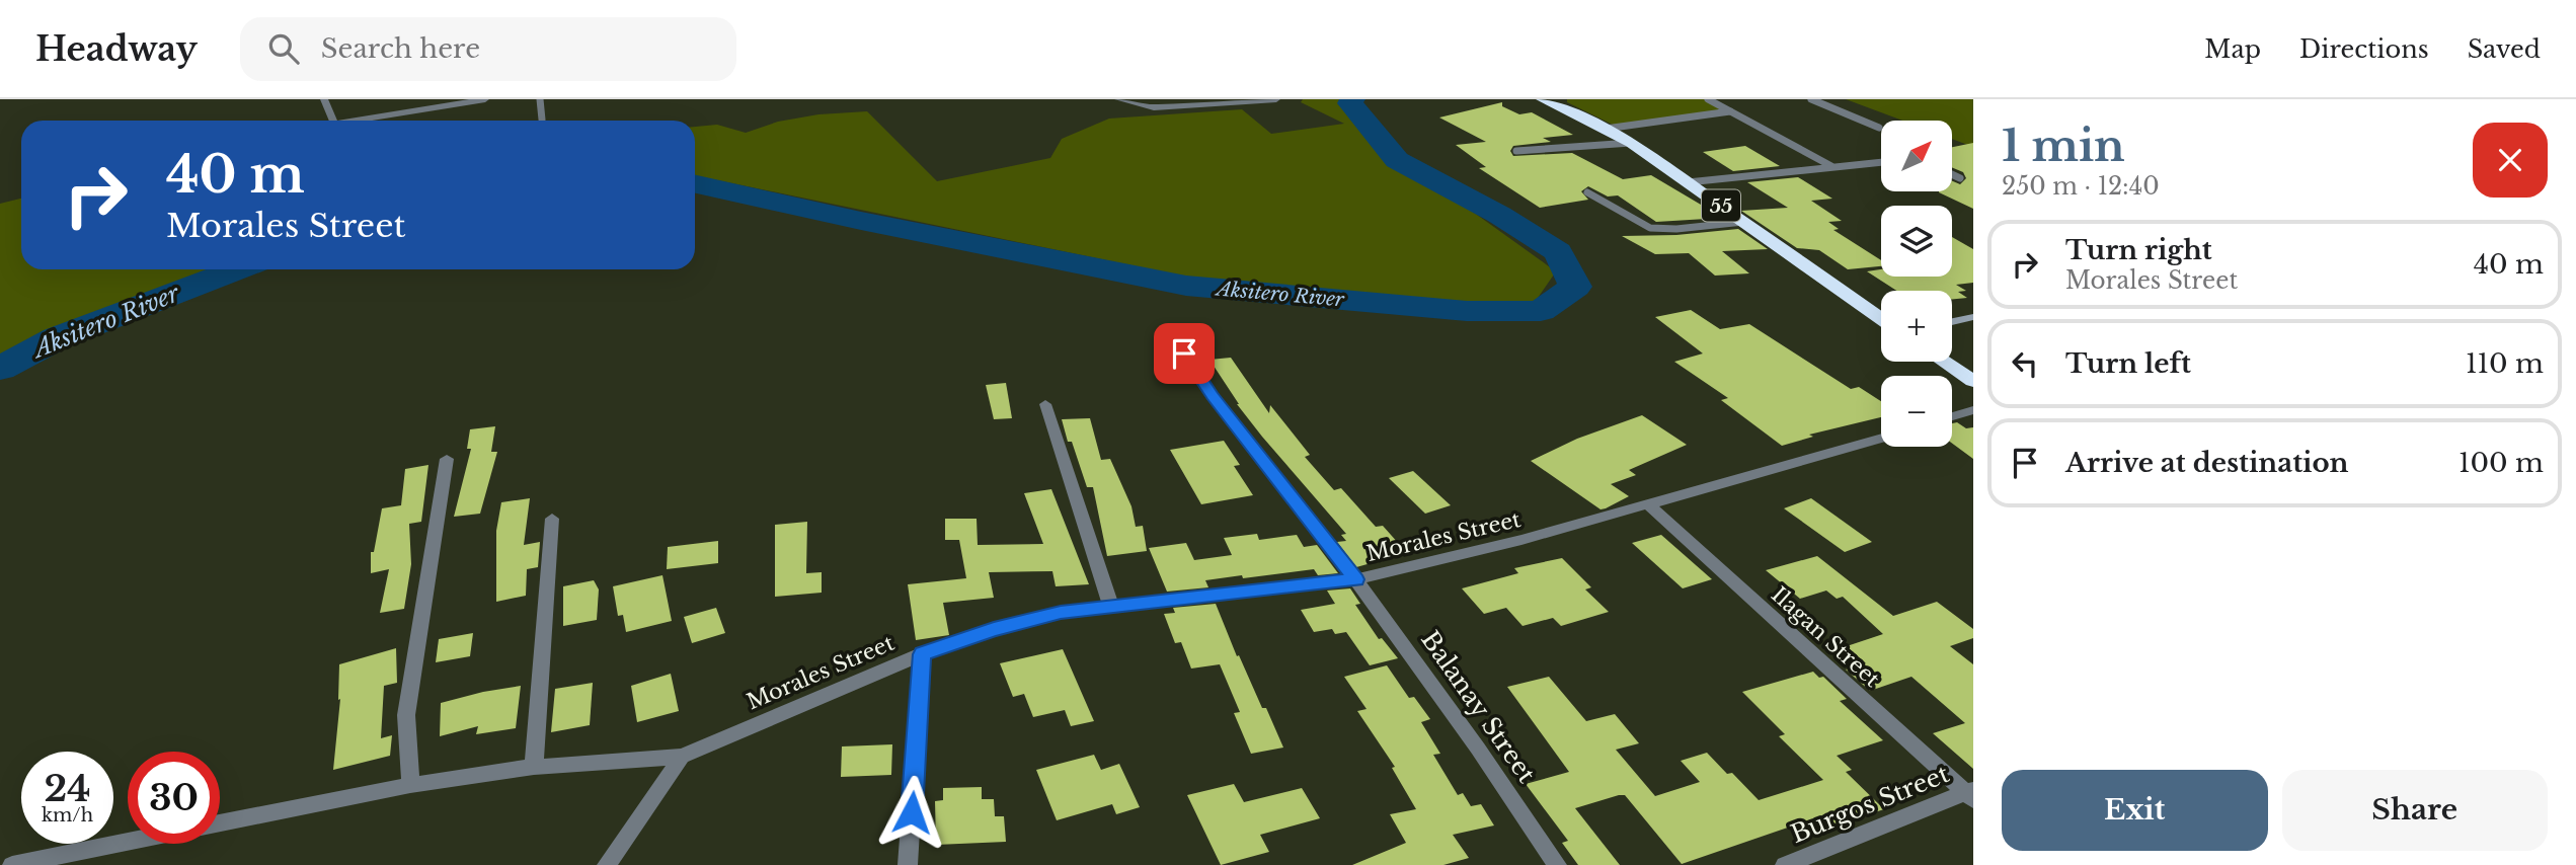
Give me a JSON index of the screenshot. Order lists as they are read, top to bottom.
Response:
{
  "streets": {
    "highway": ["55"],
    "street": [
      "Morales Street",
      "Ilagan Street",
      "Balanay Street",
      "Burgos Street"
    ]
  },
  "crossings": [
    ["Morales Street", "Ilagan Street"],
    ["Morales Street", "Balanay Street"],
    ["Ilagan Street", "Burgos Street"]
  ],
  "water": ["Aksitero River"],
  "north": "top right",
  "page": {
    "header": "Headway",
    "search": "Search here",
    "nav": ["Map", "Directions", "Saved"],
    "heading": ["1 min", "250 m · 12:40"],
    "map_buttons": ["+", "−"],
    "turn": ["40 m", "Morales Street"],
    "list": [
      {
        "name": "Turn right",
        "note": "Morales Street",
        "value": "40 m"
      },
      {
        "name": "Turn left",
        "value": "110 m"
      },
      {
        "name": "Arrive at destination",
        "value": "100 m"
      }
    ],
    "speed": "24 km/h",
    "limit": "30",
    "buttons": ["Exit", "Share"]
  }
}
